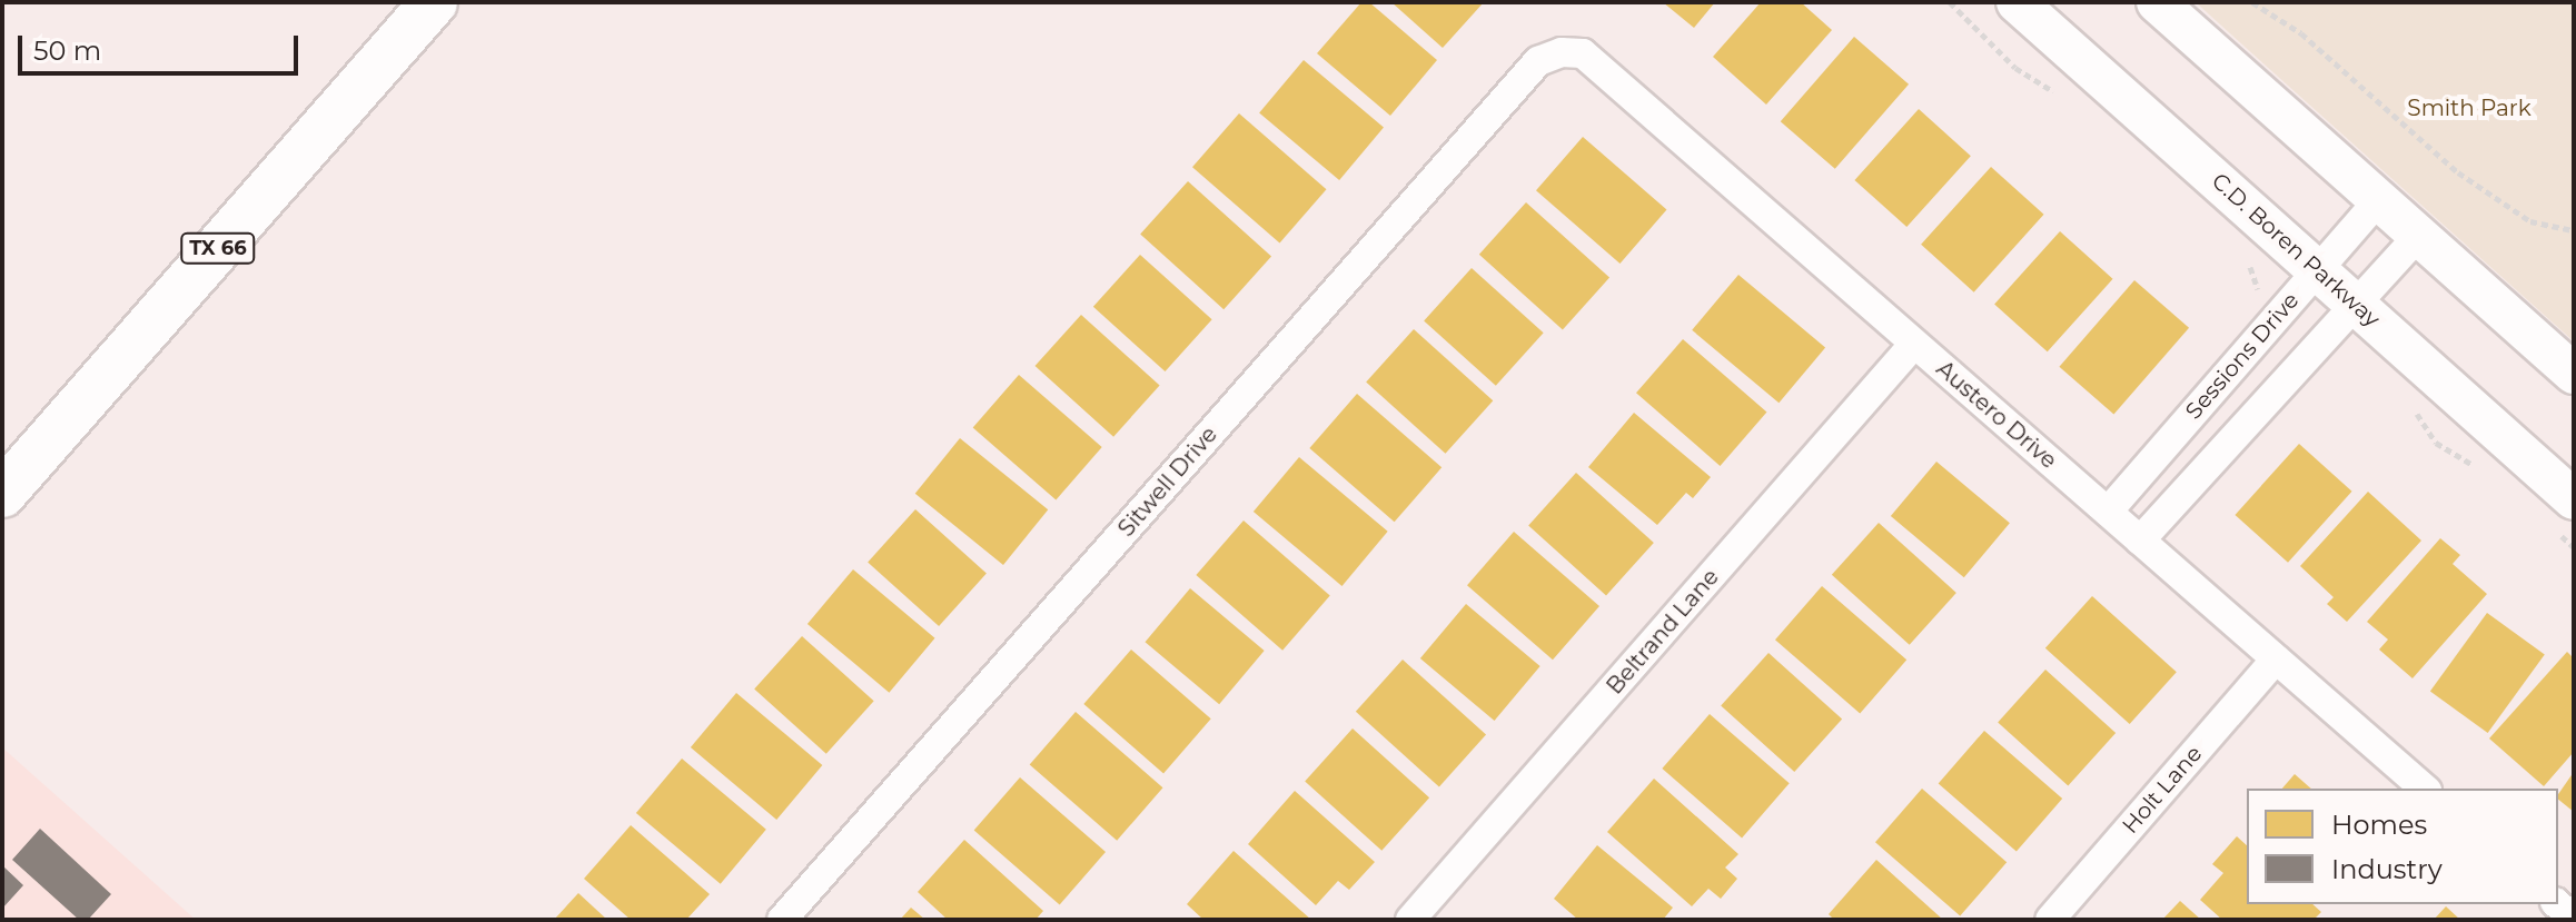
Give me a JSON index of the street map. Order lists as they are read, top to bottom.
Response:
{
  "streets": {
    "main road": ["TX 66"],
    "street": [
      "C.D. Boren Parkway",
      "Sessions Drive",
      "Austero Drive",
      "Sitwell Drive",
      "Beltrand Lane",
      "Holt Lane"
    ]
  },
  "crossings": [
    ["C.D. Boren Parkway", "Sessions Drive"],
    ["Sessions Drive", "Austero Drive"],
    ["Austero Drive", "Sitwell Drive"],
    ["Austero Drive", "Beltrand Lane"],
    ["Austero Drive", "Holt Lane"]
  ],
  "parks": ["Smith Park"],
  "legend": ["Homes", "Industry"],
  "scale_bar": "50 m"
}
